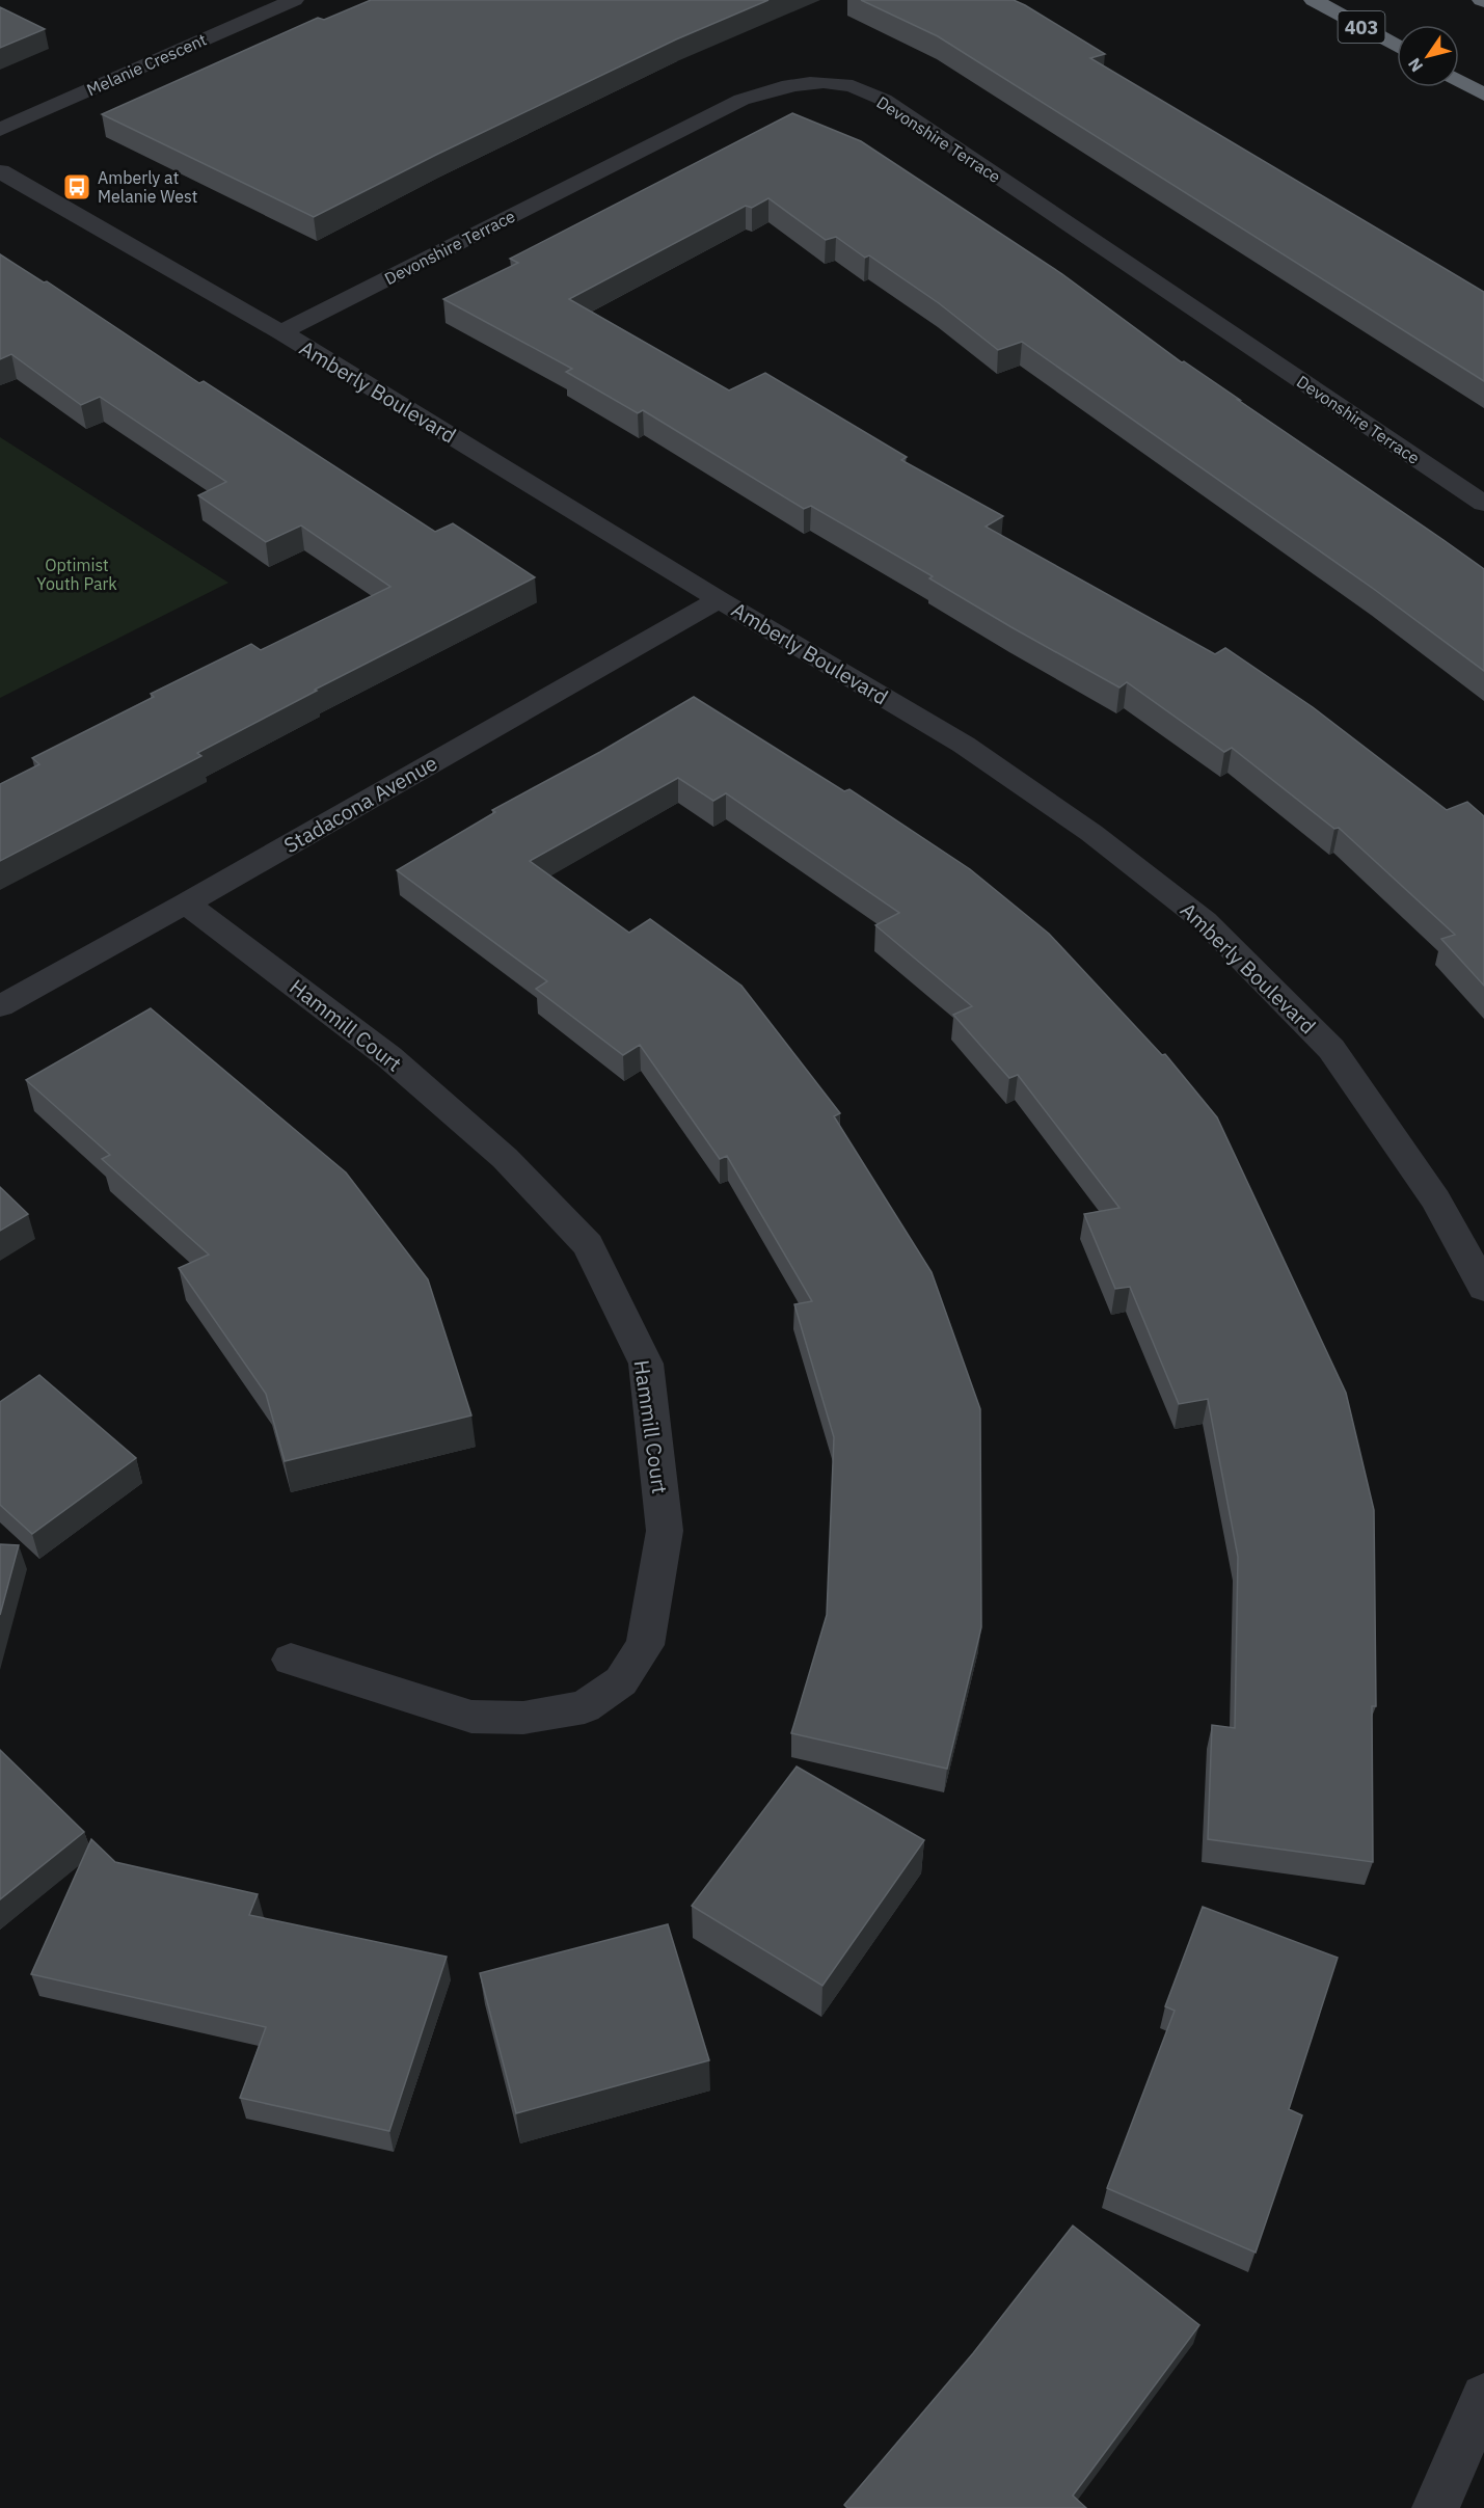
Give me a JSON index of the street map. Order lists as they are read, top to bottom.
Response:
{
  "streets": {
    "highway": ["403"],
    "street": [
      "Melanie Crescent",
      "Devonshire Terrace",
      "Amberly Boulevard",
      "Stadacona Avenue",
      "Hammill Court"
    ]
  },
  "crossings": [
    ["Devonshire Terrace", "Amberly Boulevard"],
    ["Amberly Boulevard", "Stadacona Avenue"],
    ["Stadacona Avenue", "Hammill Court"]
  ],
  "parks": ["Optimist Youth Park"],
  "places": {
    "bus stop": ["Amberly at Melanie West"]
  },
  "north": "bottom left"
}
